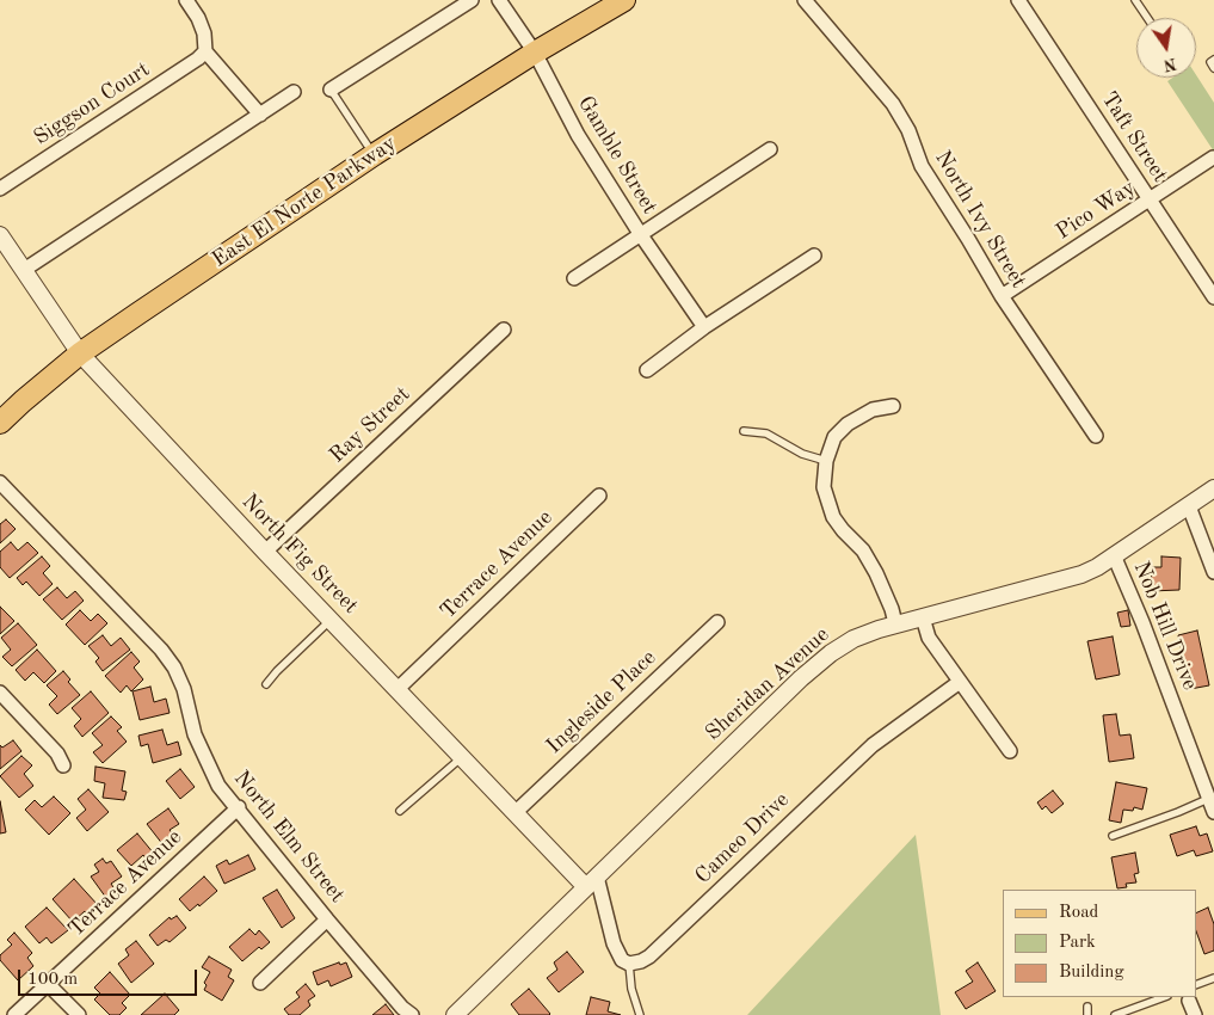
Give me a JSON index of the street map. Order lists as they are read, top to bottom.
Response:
{
  "streets": {
    "main road": ["East El Norte Parkway"],
    "street": [
      "Siggson Court",
      "Taft Street",
      "Gamble Street",
      "Pico Way",
      "North Ivy Street",
      "Ray Street",
      "North Fig Street",
      "Terrace Avenue",
      "Nob Hill Drive",
      "Sheridan Avenue",
      "Ingleside Place",
      "North Elm Street",
      "Cameo Drive"
    ]
  },
  "crossings": [
    ["Taft Street", "Pico Way"],
    ["Gamble Street", "East El Norte Parkway"],
    ["East El Norte Parkway", "North Fig Street"],
    ["Pico Way", "North Ivy Street"],
    ["Ray Street", "North Fig Street"],
    ["North Fig Street", "Terrace Avenue"],
    ["North Fig Street", "Sheridan Avenue"],
    ["North Fig Street", "Ingleside Place"],
    ["Terrace Avenue", "North Elm Street"],
    ["Nob Hill Drive", "Sheridan Avenue"]
  ],
  "legend": ["Road", "Park", "Building"],
  "scale_bar": "100 m",
  "north": "bottom"
}
